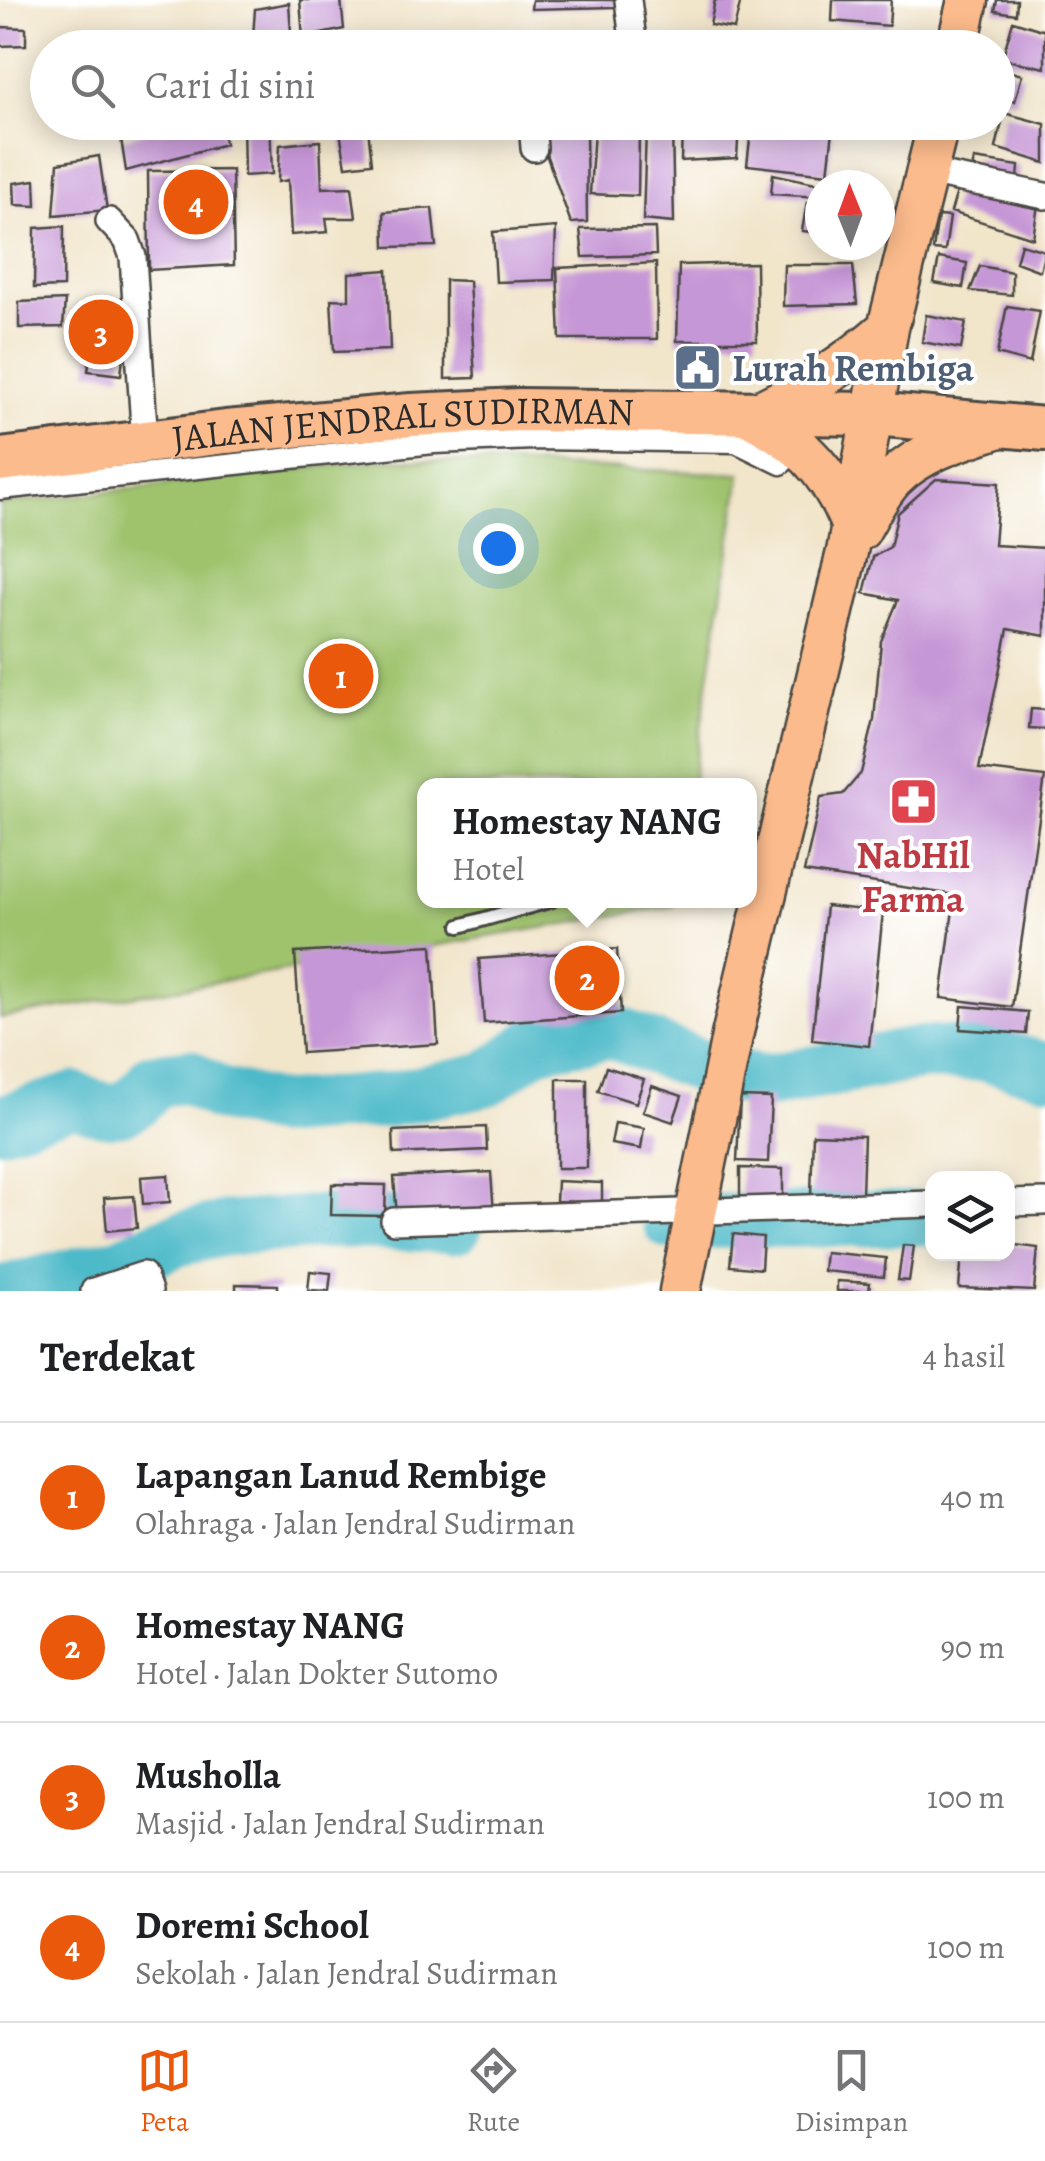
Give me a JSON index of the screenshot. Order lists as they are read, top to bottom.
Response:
{
  "streets": {
    "highway": ["JALAN JENDRAL SUDIRMAN"]
  },
  "places": {
    "public building": ["Lurah Rembiga"],
    "pharmacy": ["NabHil Farma"]
  },
  "north": "top",
  "page": {
    "search": "Cari di sini",
    "pins": [
      "4",
      "3",
      "1",
      "2"
    ],
    "popup": ["Homestay NANG", "Hotel"],
    "heading": ["Terdekat", "4 hasil"],
    "list": [
      {
        "mark": "1",
        "name": "Lapangan Lanud Rembige",
        "note": "Olahraga · Jalan Jendral Sudirman",
        "value": "40 m"
      },
      {
        "mark": "2",
        "name": "Homestay NANG",
        "note": "Hotel · Jalan Dokter Sutomo",
        "value": "90 m"
      },
      {
        "mark": "3",
        "name": "Musholla",
        "note": "Masjid · Jalan Jendral Sudirman",
        "value": "100 m"
      },
      {
        "mark": "4",
        "name": "Doremi School",
        "note": "Sekolah · Jalan Jendral Sudirman",
        "value": "100 m"
      }
    ],
    "nav": ["Peta", "Rute", "Disimpan"]
  }
}
